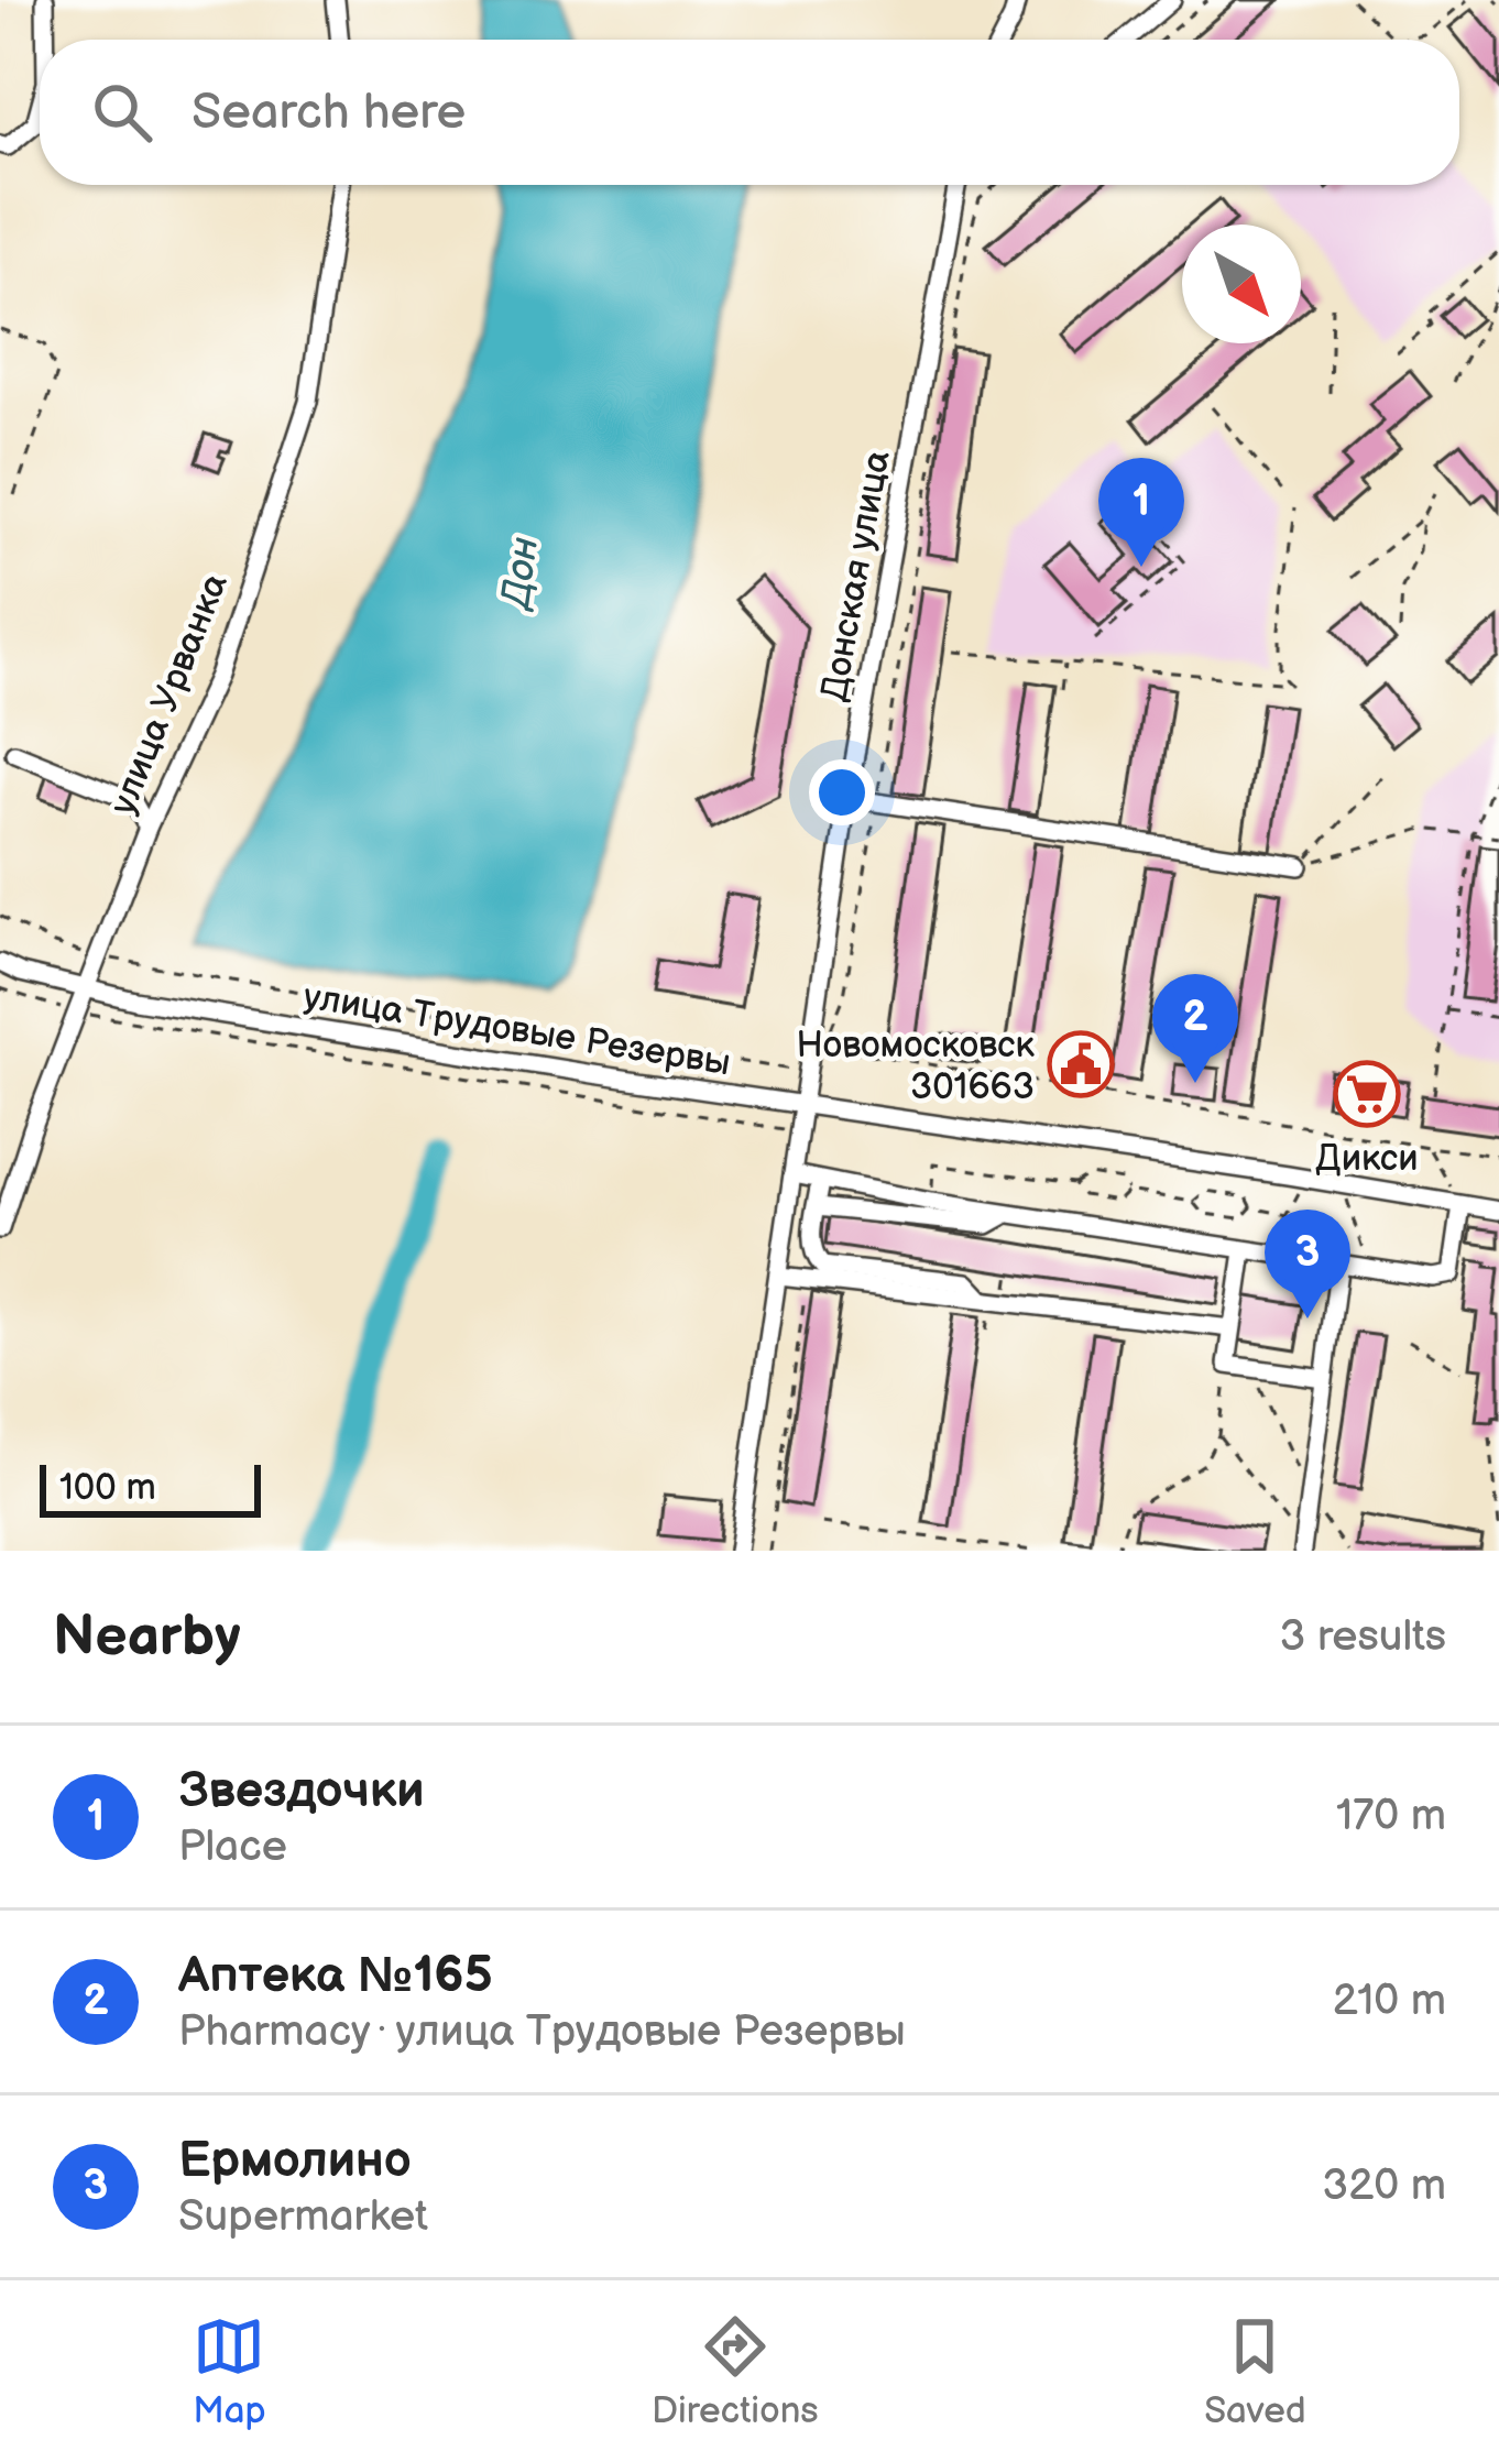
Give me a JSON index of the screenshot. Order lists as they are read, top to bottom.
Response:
{
  "streets": {
    "street": ["Донская улица", "улица Урванка", "улица Трудовые Резервы"]
  },
  "crossings": [
    ["Донская улица", "улица Трудовые Резервы"],
    ["улица Урванка", "улица Трудовые Резервы"]
  ],
  "water": ["Дон"],
  "places": {
    "public building": ["Новомосковск 301663"],
    "supermarket": ["Дикси"]
  },
  "scale_bar": "100 m",
  "north": "bottom right",
  "page": {
    "search": "Search here",
    "pins": ["1", "2", "3"],
    "scale": "100 m",
    "heading": ["Nearby", "3 results"],
    "list": [
      {
        "mark": "1",
        "name": "Звездочки",
        "note": "Place",
        "value": "170 m"
      },
      {
        "mark": "2",
        "name": "Аптека №165",
        "note": "Pharmacy · улица Трудовые Резервы",
        "value": "210 m"
      },
      {
        "mark": "3",
        "name": "Ермолино",
        "note": "Supermarket",
        "value": "320 m"
      }
    ],
    "nav": ["Map", "Directions", "Saved"]
  }
}
